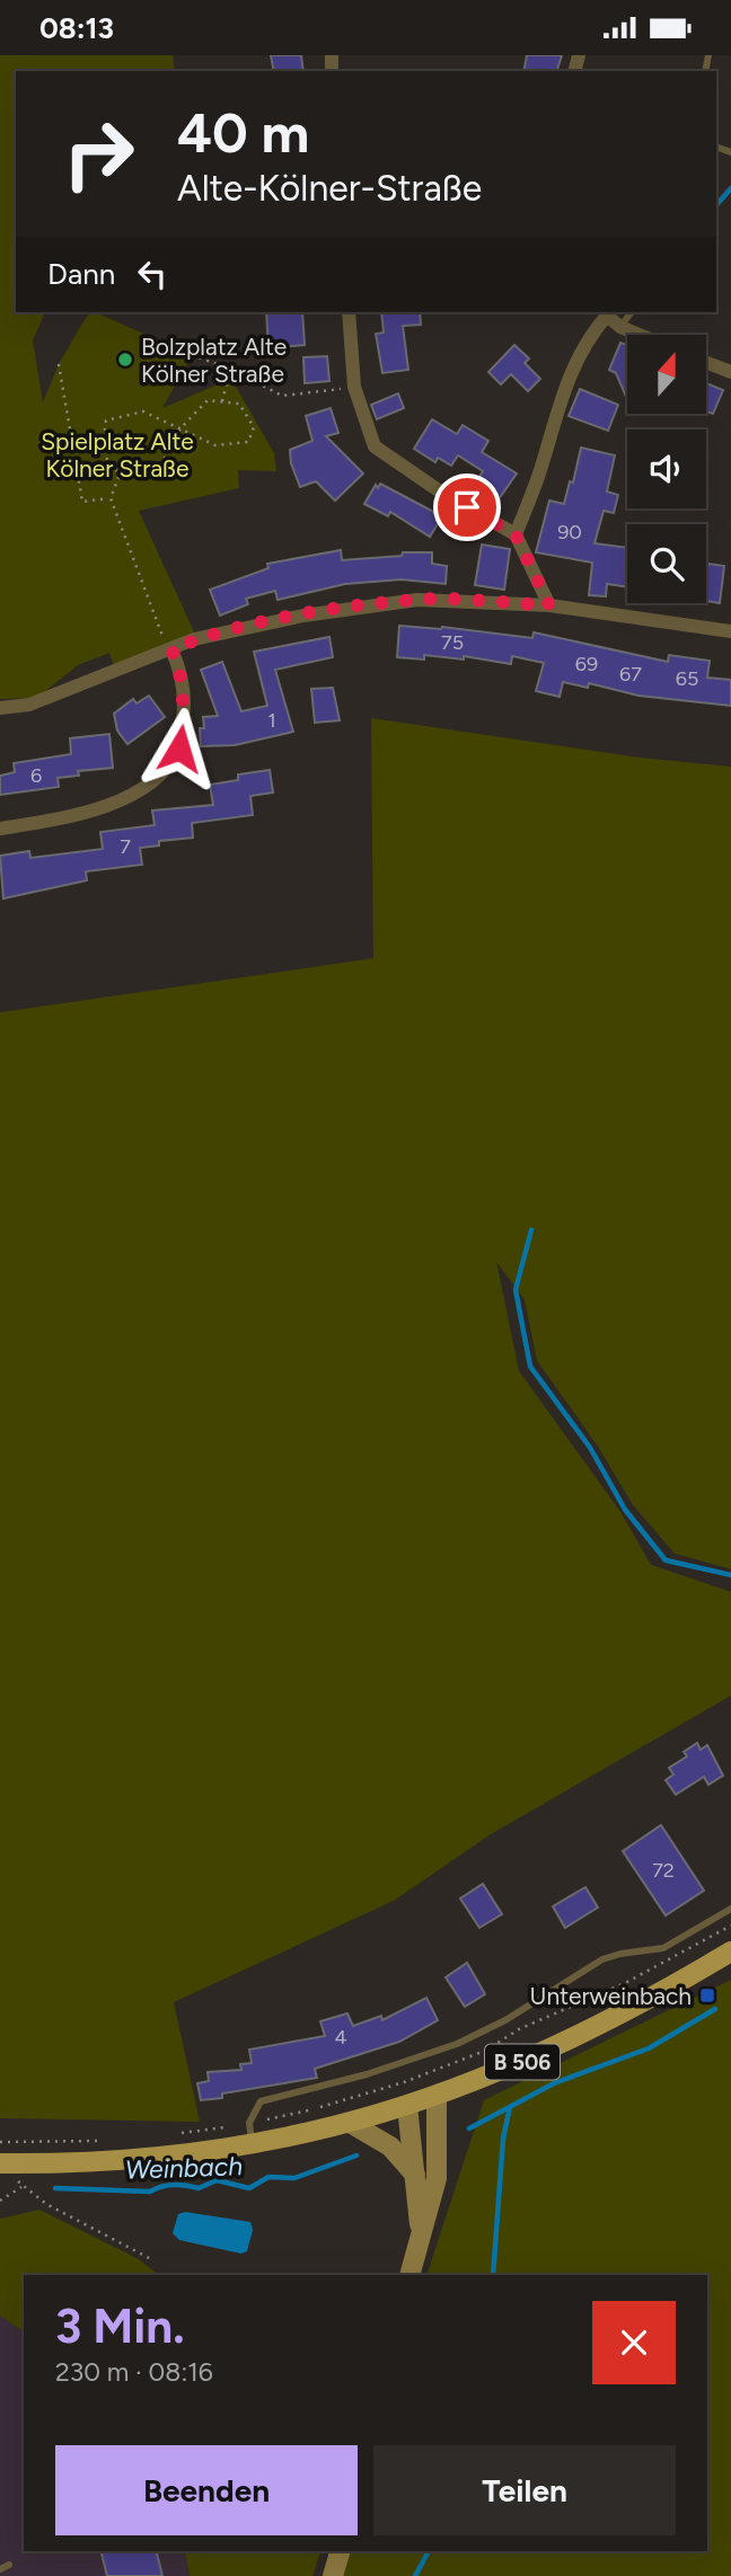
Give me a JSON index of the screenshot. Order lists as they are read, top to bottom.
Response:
{
  "streets": {
    "main road": ["B 506"]
  },
  "water": ["Weinbach"],
  "parks": ["Spielplatz Alte Kölner Straße"],
  "places": {
    "other": ["Bolzplatz Alte Kölner Straße"],
    "transit": ["Unterweinbach"]
  },
  "house_numbers": [
    "90",
    "75",
    "69",
    "67",
    "65",
    "1",
    "6",
    "7",
    "72",
    "4"
  ],
  "north": "top",
  "page": {
    "status": "08:13",
    "turn": ["40 m", "Alte-Kölner-Straße"],
    "then": "Dann",
    "heading": ["3 Min.", "230 m · 08:16"],
    "buttons": ["Beenden", "Teilen"]
  }
}
